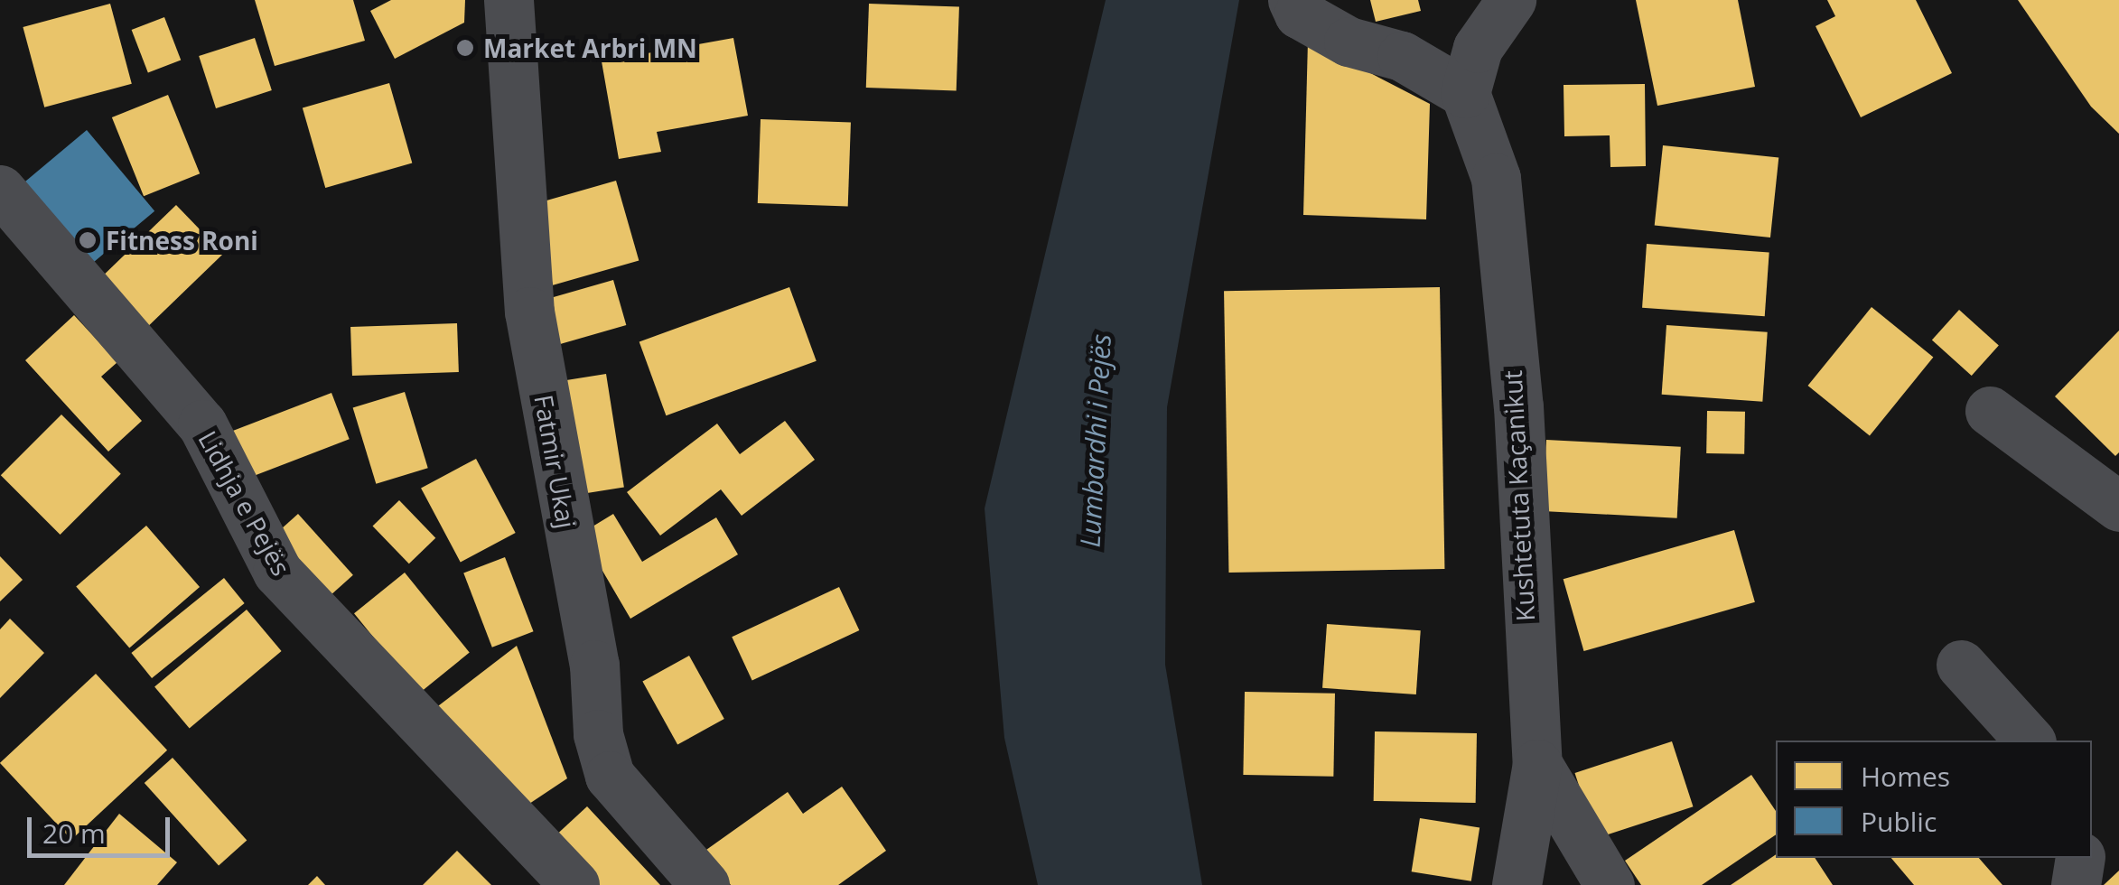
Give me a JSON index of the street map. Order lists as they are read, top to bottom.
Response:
{
  "streets": {
    "street": ["Fatmir Ukaj", "Kushtetuta Kaçanikut", "Lidhja e Pejës"]
  },
  "water": ["Lumbardhi i Pejës"],
  "places": ["Market Arbri MN", "Fitness Roni"],
  "legend": ["Homes", "Public"],
  "scale_bar": "20 m"
}
